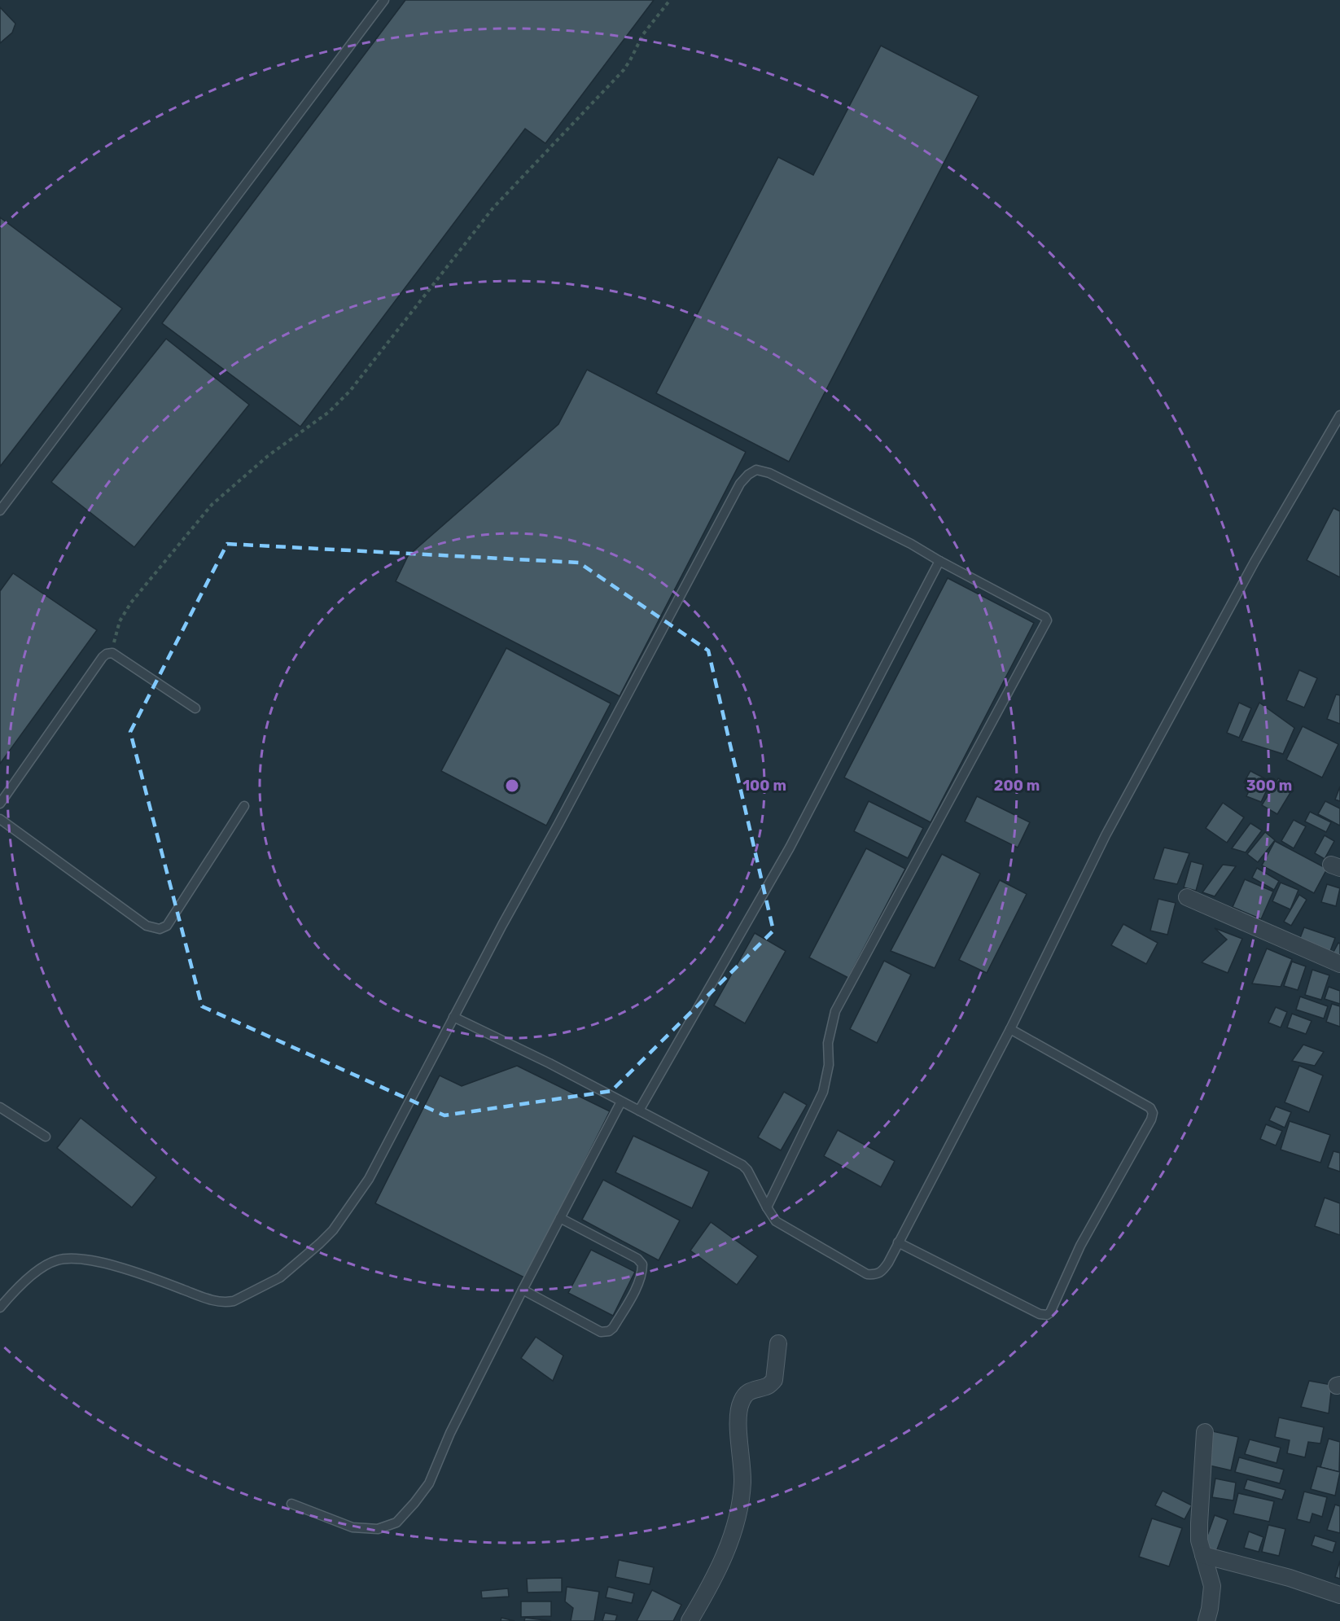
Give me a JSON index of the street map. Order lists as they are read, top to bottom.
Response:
{
  "rings": ["100 m", "200 m", "300 m"]
}
